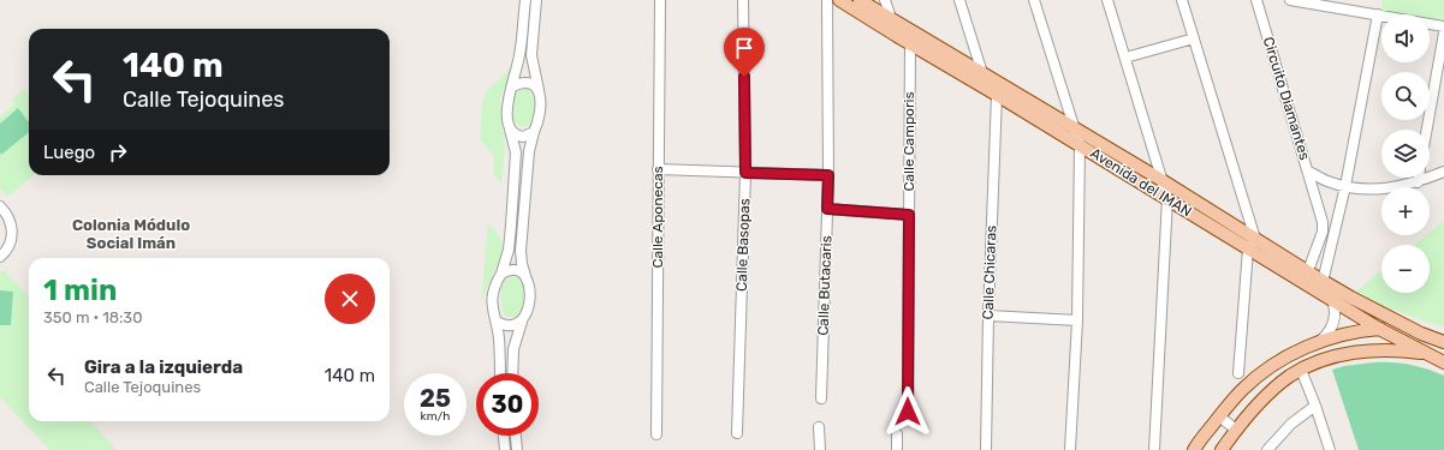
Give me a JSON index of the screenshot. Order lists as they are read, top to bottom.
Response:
{
  "streets": {
    "main road": ["Avenida del IMAN"],
    "street": [
      "Circuito Diamantes",
      "Calle Camporis",
      "Calle Aponecas",
      "Calle Basopas",
      "Calle Chicaras",
      "Calle Butacaris"
    ]
  },
  "crossings": [
    ["Calle Camporis", "Avenida del IMAN"],
    ["Avenida del IMAN", "Calle Chicaras"]
  ],
  "districts": ["Colonia Módulo Social Imán"],
  "page": {
    "map_buttons": ["+", "−"],
    "turn": ["140 m", "Calle Tejoquines"],
    "then": "Luego",
    "heading": ["1 min", "350 m · 18:30"],
    "list": [
      {
        "name": "Gira a la izquierda",
        "note": "Calle Tejoquines",
        "value": "140 m"
      }
    ],
    "speed": "25 km/h",
    "limit": "30"
  }
}
